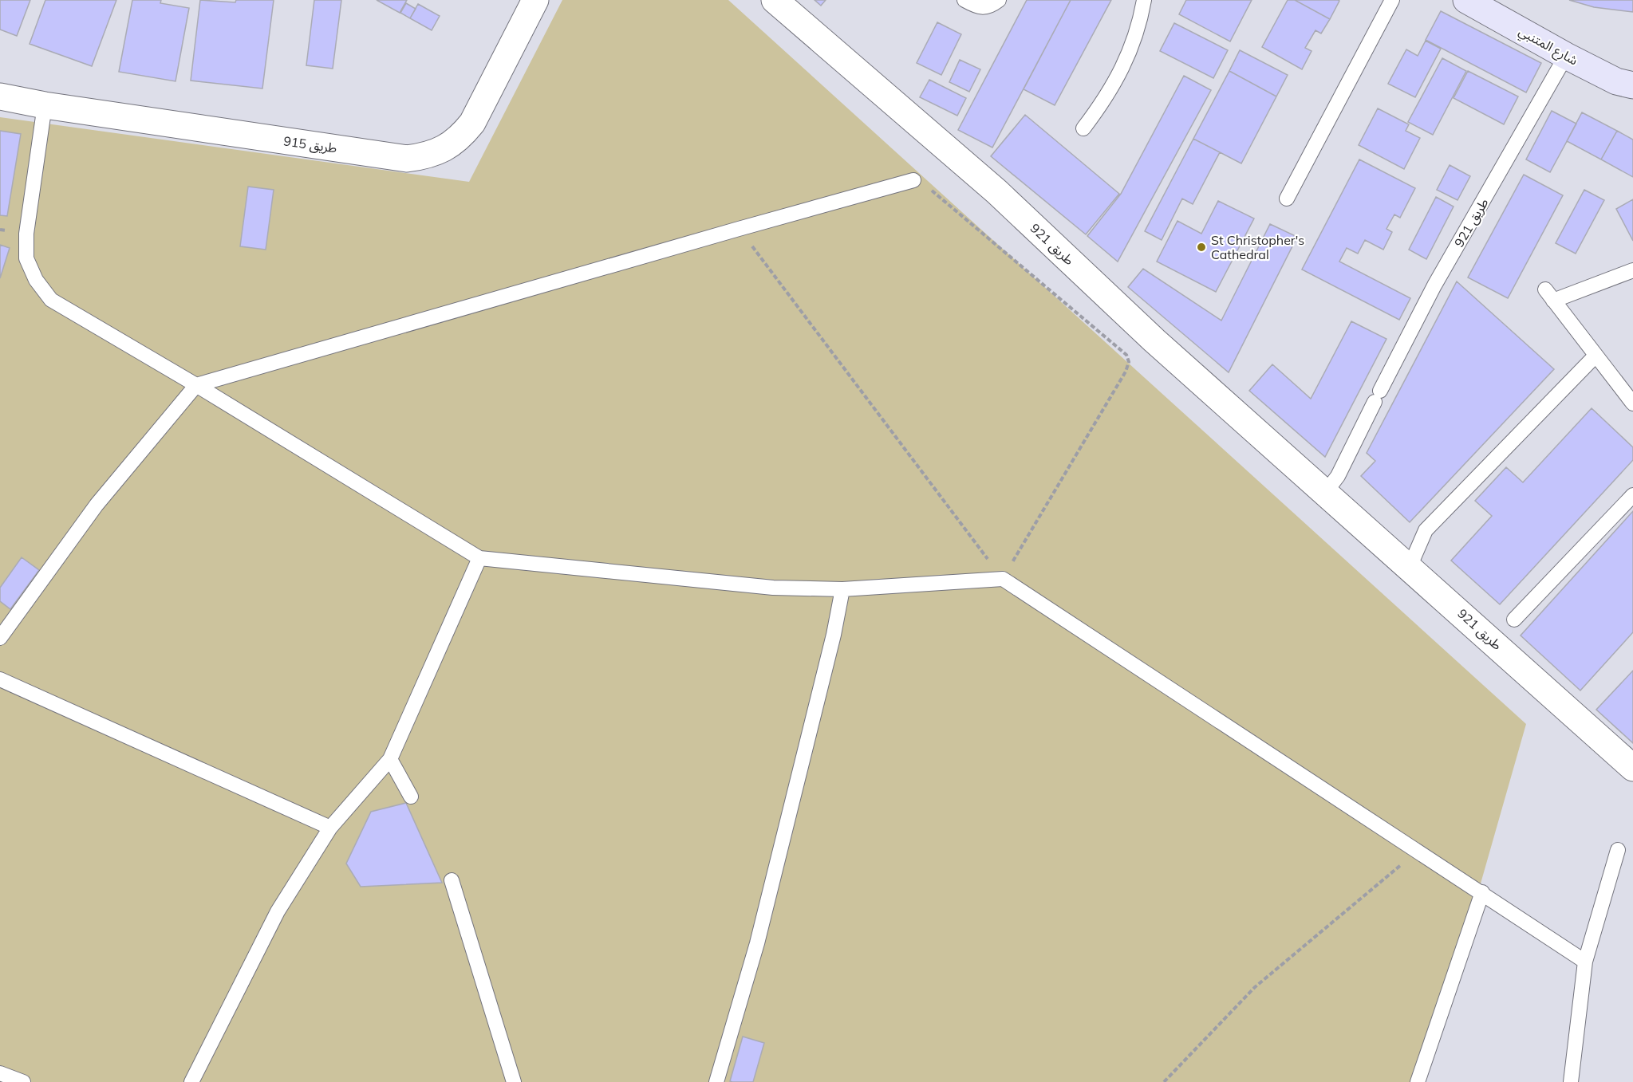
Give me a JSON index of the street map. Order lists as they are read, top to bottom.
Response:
{
  "streets": {
    "main road": ["شارع المتنبي"],
    "street": ["طريق 915", "طريق 921"]
  },
  "crossings": [
    ["شارع المتنبي", "طريق 921"]
  ],
  "places": ["St Christopher's Cathedral"]
}
